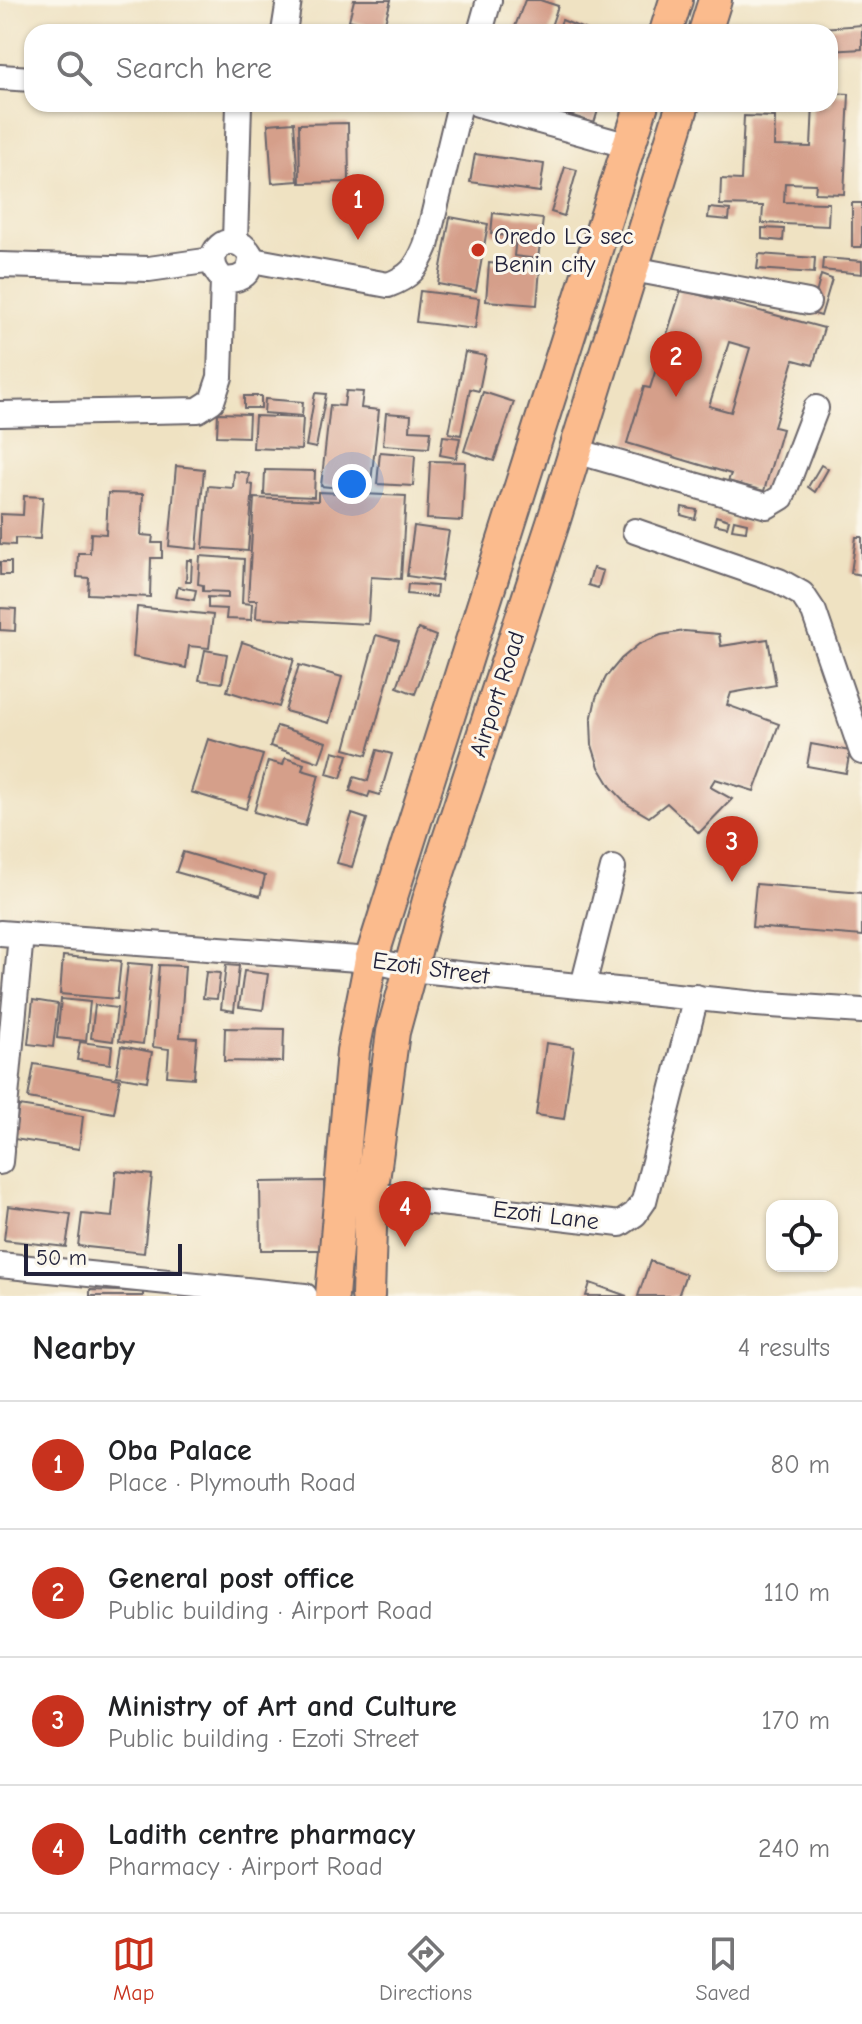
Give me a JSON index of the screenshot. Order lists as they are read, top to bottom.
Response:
{
  "streets": {
    "main road": ["Airport Road"],
    "street": ["Ezoti Street", "Ezoti Lane"]
  },
  "crossings": [
    ["Airport Road", "Ezoti Street"],
    ["Airport Road", "Ezoti Lane"],
    ["Ezoti Street", "Ezoti Lane"]
  ],
  "places": ["Oredo LG sec Benin city"],
  "scale_bar": "50 m",
  "page": {
    "search": "Search here",
    "pins": [
      "1",
      "2",
      "3",
      "4"
    ],
    "scale": "50 m",
    "heading": ["Nearby", "4 results"],
    "list": [
      {
        "mark": "1",
        "name": "Oba Palace",
        "note": "Place · Plymouth Road",
        "value": "80 m"
      },
      {
        "mark": "2",
        "name": "General post office",
        "note": "Public building · Airport Road",
        "value": "110 m"
      },
      {
        "mark": "3",
        "name": "Ministry of Art and Culture",
        "note": "Public building · Ezoti Street",
        "value": "170 m"
      },
      {
        "mark": "4",
        "name": "Ladith centre pharmacy",
        "note": "Pharmacy · Airport Road",
        "value": "240 m"
      }
    ],
    "nav": ["Map", "Directions", "Saved"]
  }
}
